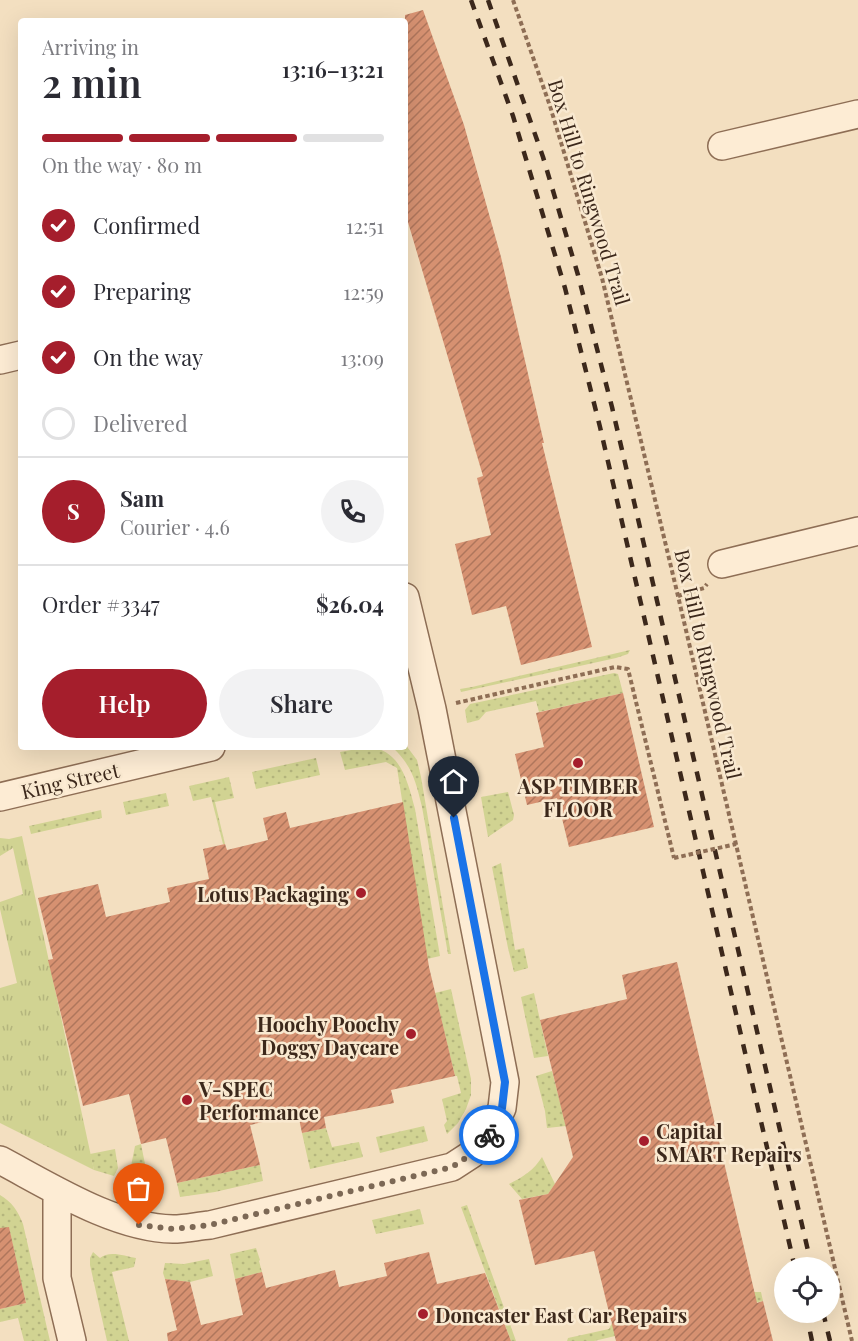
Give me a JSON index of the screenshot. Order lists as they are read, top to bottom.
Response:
{
  "streets": {
    "street": ["King Street"],
    "path": ["Box Hill to Ringwood Trail"]
  },
  "places": [
    "ASP TIMBER FLOOR",
    "Lotus Packaging",
    "Hoochy Poochy Doggy Daycare",
    "V-SPEC Performance",
    "Capital SMART Repairs",
    "Doncaster East Car Repairs"
  ],
  "page": {
    "heading": ["2 min", "Arriving in", "13:16–13:21"],
    "panel": [
      "Sam",
      "Courier · 4.6",
      "Order #3347",
      "$26.04"
    ],
    "bar": "On the way · 80 m",
    "list": [
      ["Confirmed", "12:51"],
      ["Preparing", "12:59"],
      ["On the way", "13:09"],
      "Delivered"
    ],
    "round": "S",
    "buttons": ["Help", "Share"]
  }
}
